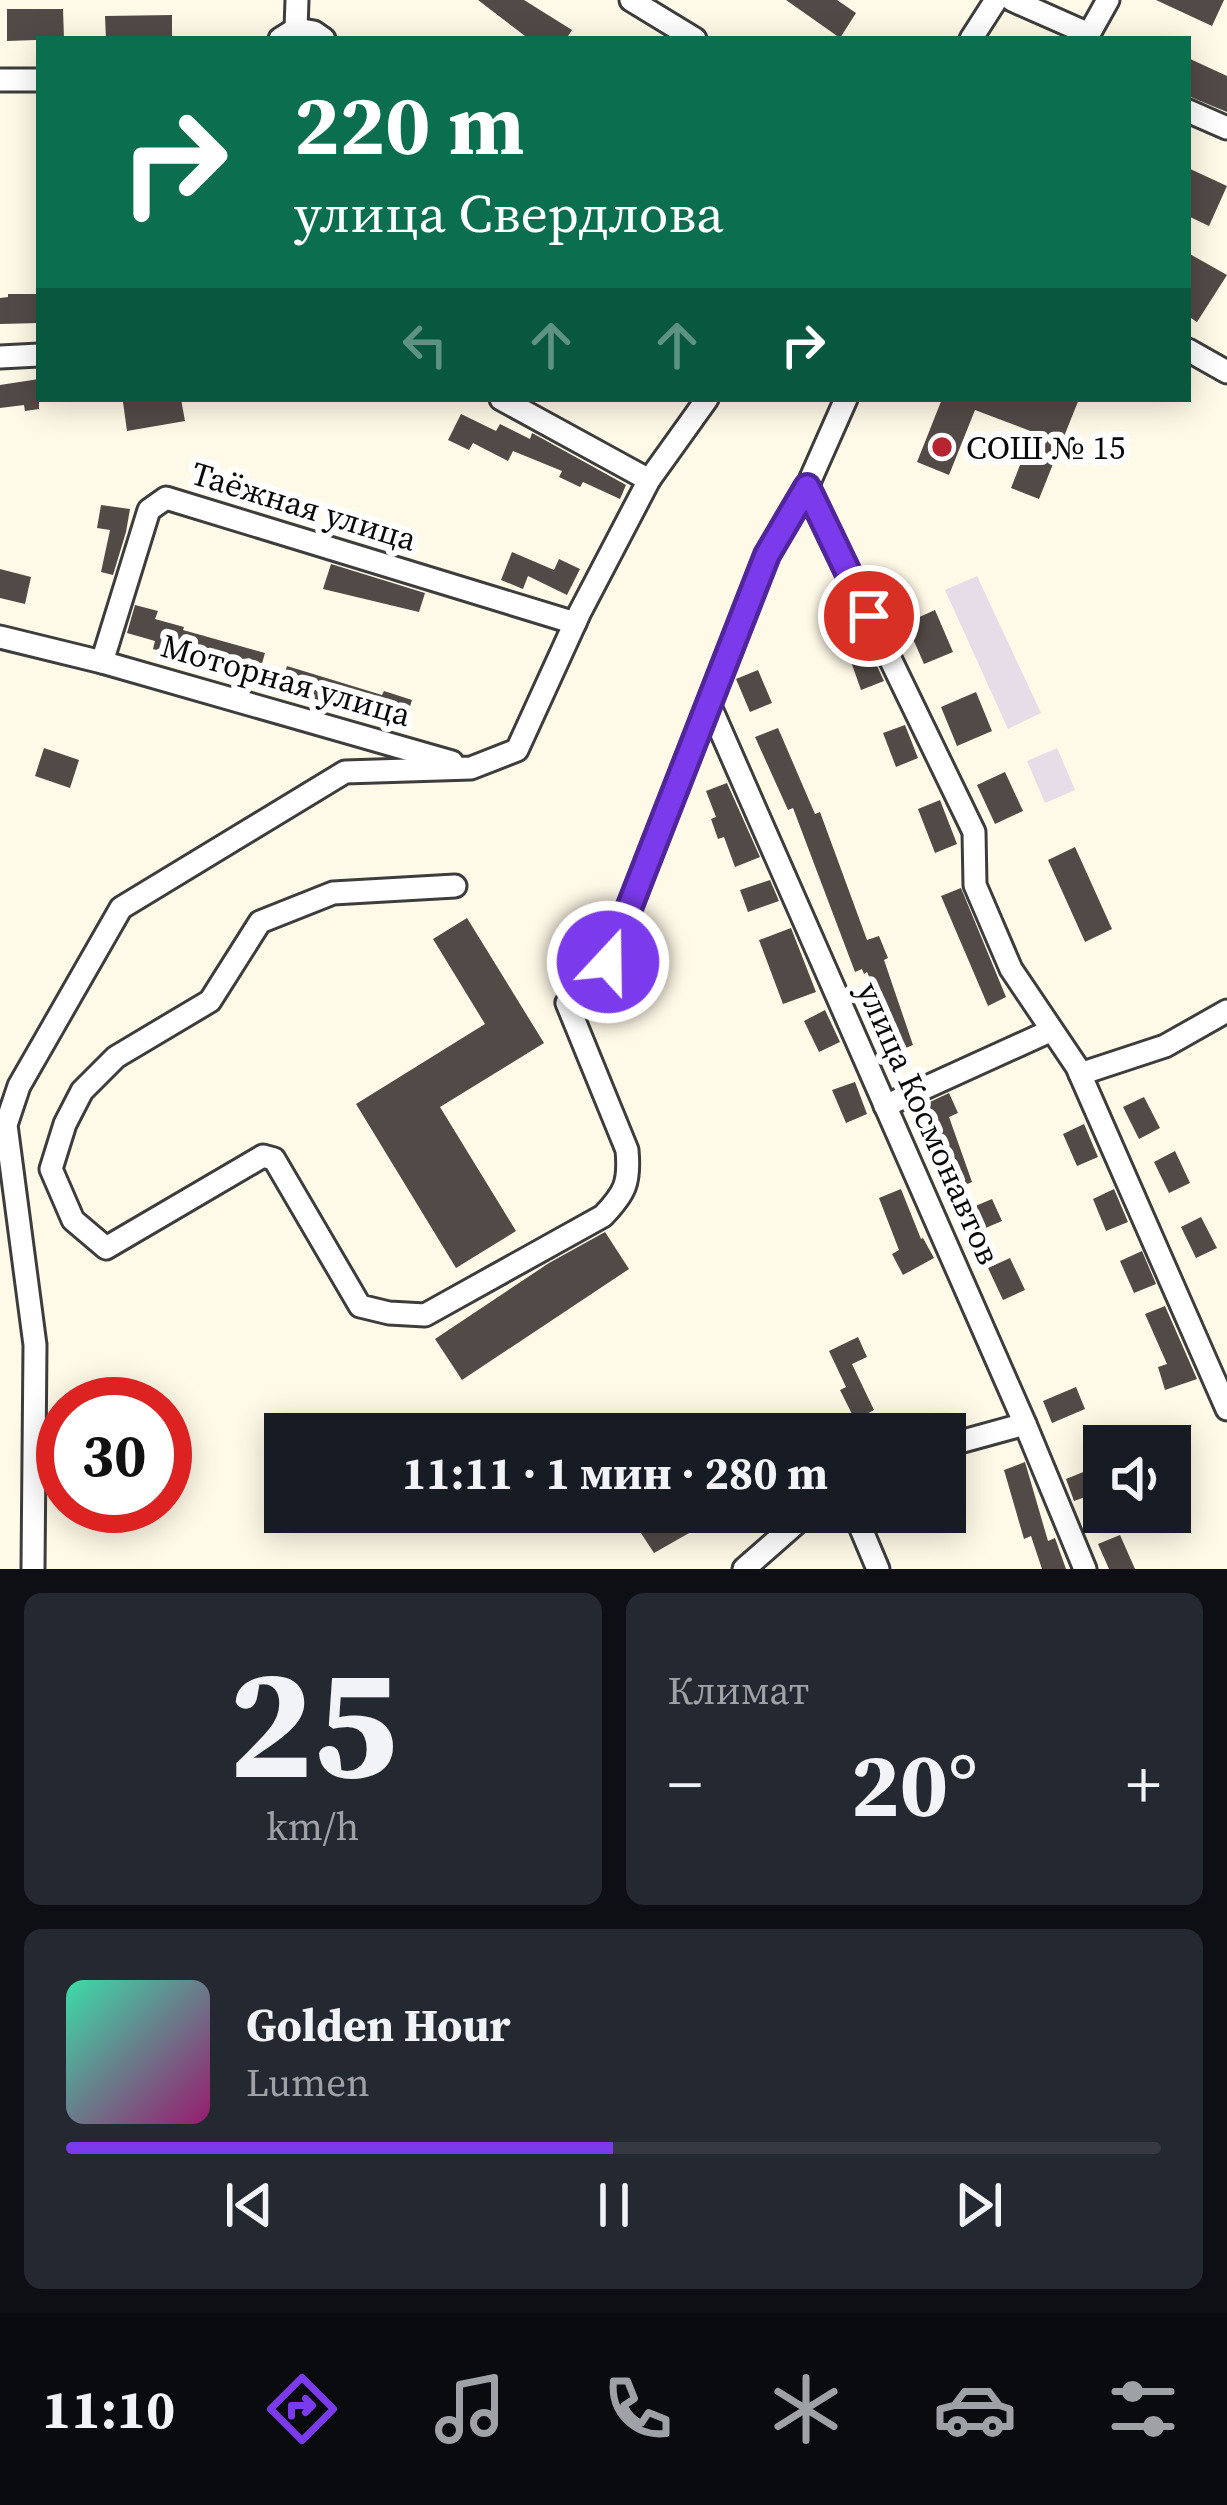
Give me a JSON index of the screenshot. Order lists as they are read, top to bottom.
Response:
{
  "streets": {
    "street": ["Таёжная улица", "Моторная улица", "улица Космонавтов"]
  },
  "crossings": [
    ["Таёжная улица", "Моторная улица"]
  ],
  "places": ["СОШ № 15"],
  "page": {
    "turn": ["220 m", "улица Свердлова"],
    "limit": "30",
    "trip": "11:11 · 1 мин · 280 m",
    "tile": [
      ["25", "km/h"],
      "Климат"
    ],
    "heat": ["−", "20°", "+"],
    "song": ["Golden Hour", "Lumen"],
    "tabs": "11:10"
  }
}
